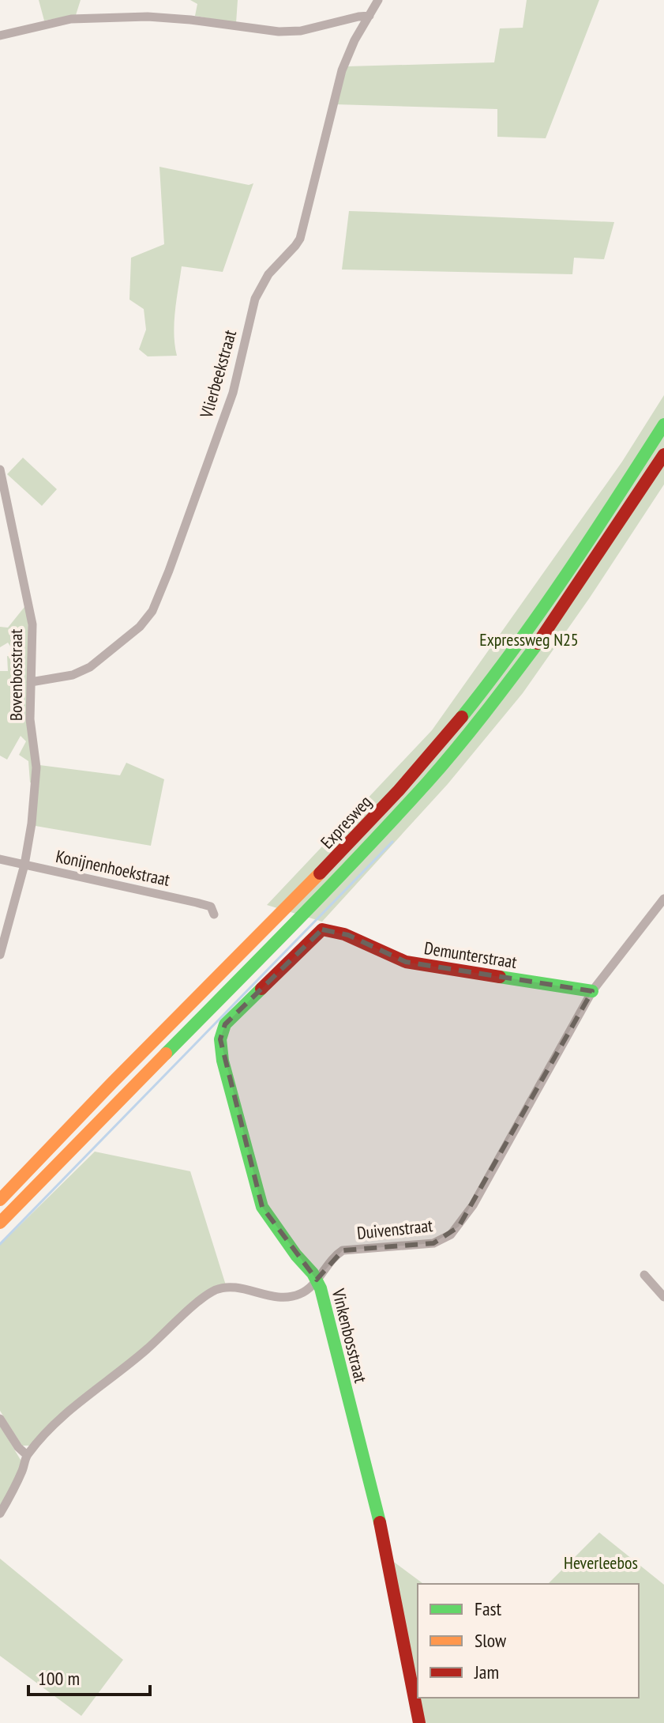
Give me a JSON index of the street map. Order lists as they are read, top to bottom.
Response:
{
  "streets": {
    "main road": ["Expresweg", "Demunterstraat", "Vinkenbosstraat"],
    "street": [
      "Vlierbeekstraat",
      "Bovenbosstraat",
      "Konijnenhoekstraat",
      "Duivenstraat"
    ]
  },
  "crossings": [
    ["Vlierbeekstraat", "Bovenbosstraat"],
    ["Bovenbosstraat", "Konijnenhoekstraat"],
    ["Demunterstraat", "Duivenstraat"],
    ["Demunterstraat", "Vinkenbosstraat"],
    ["Duivenstraat", "Vinkenbosstraat"]
  ],
  "parks": ["Expressweg N25", "Heverleebos"],
  "legend": ["Fast", "Slow", "Jam"],
  "scale_bar": "100 m"
}
